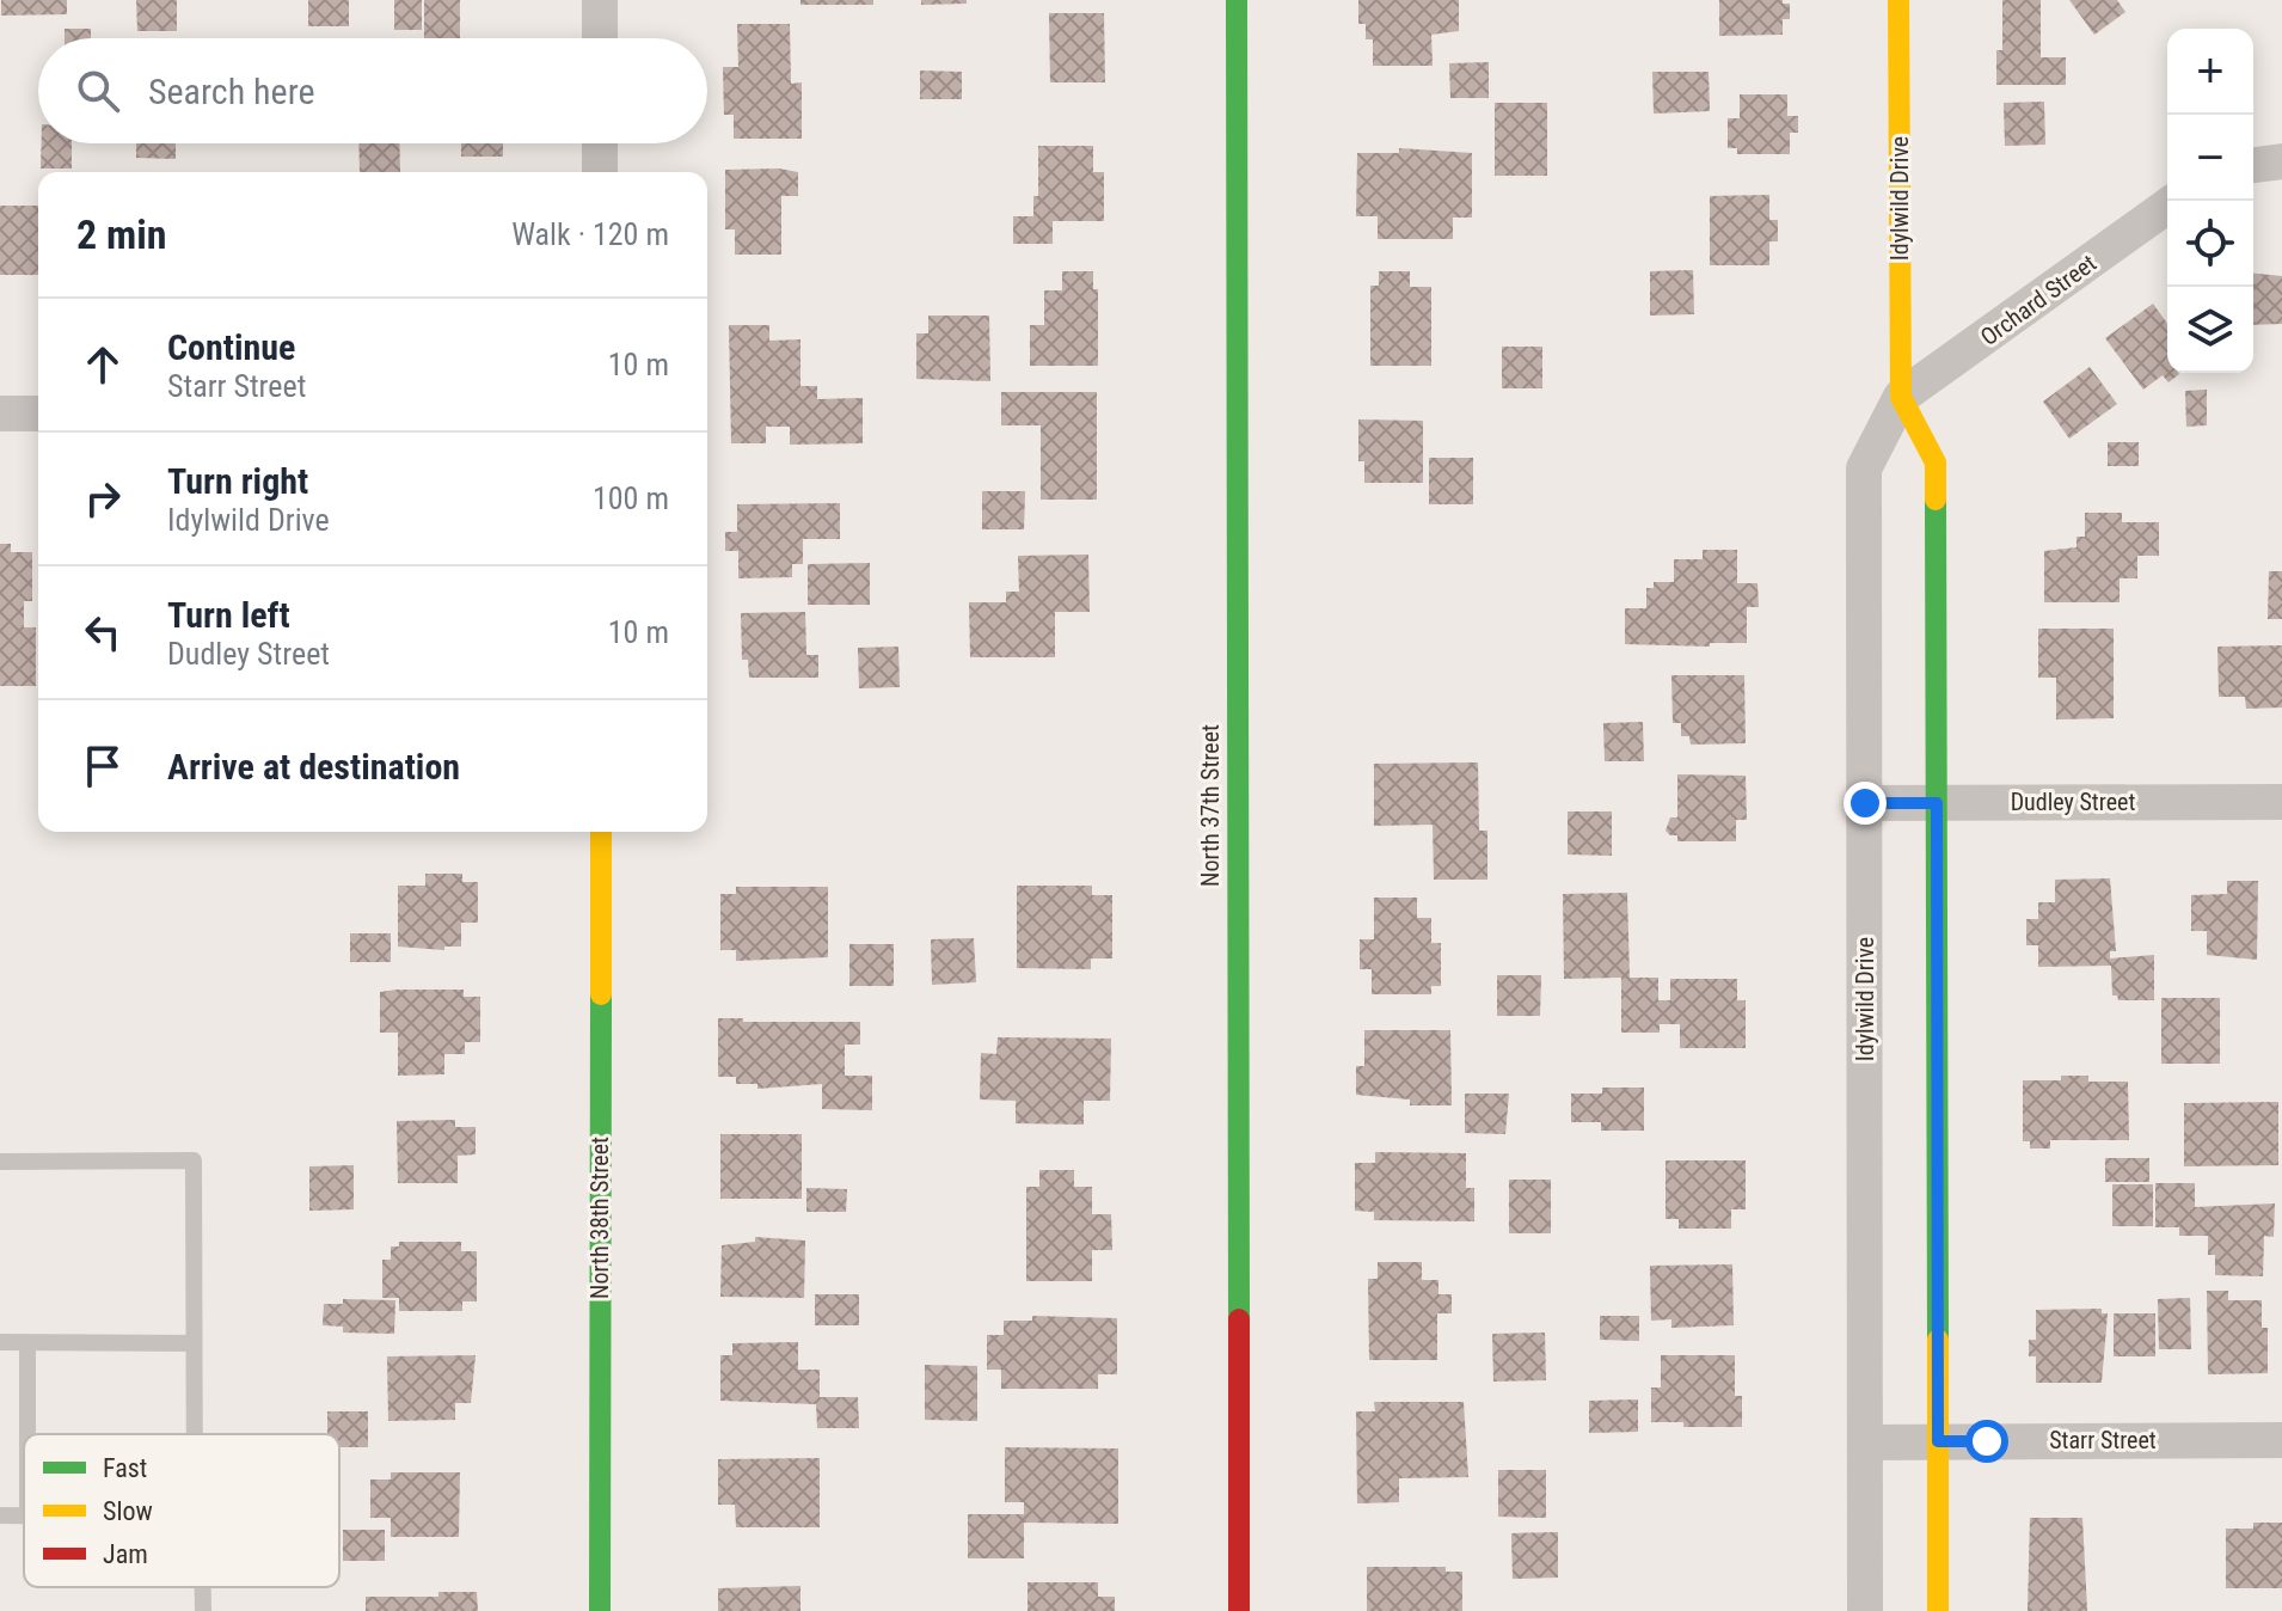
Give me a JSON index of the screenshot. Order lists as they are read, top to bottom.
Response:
{
  "streets": {
    "street": [
      "Idylwild Drive",
      "Orchard Street",
      "Dudley Street",
      "North 37th Street",
      "North 38th Street",
      "Starr Street"
    ]
  },
  "crossings": [
    ["Idylwild Drive", "Orchard Street"],
    ["Idylwild Drive", "Dudley Street"],
    ["Idylwild Drive", "Starr Street"]
  ],
  "legend": ["Fast", "Slow", "Jam"],
  "page": {
    "map_buttons": ["+", "−"],
    "search": "Search here",
    "heading": ["2 min", "Walk · 120 m"],
    "list": [
      ["Continue", "Starr Street", "10 m"],
      ["Turn right", "Idylwild Drive", "100 m"],
      ["Turn left", "Dudley Street", "10 m"],
      "Arrive at destination"
    ]
  }
}
